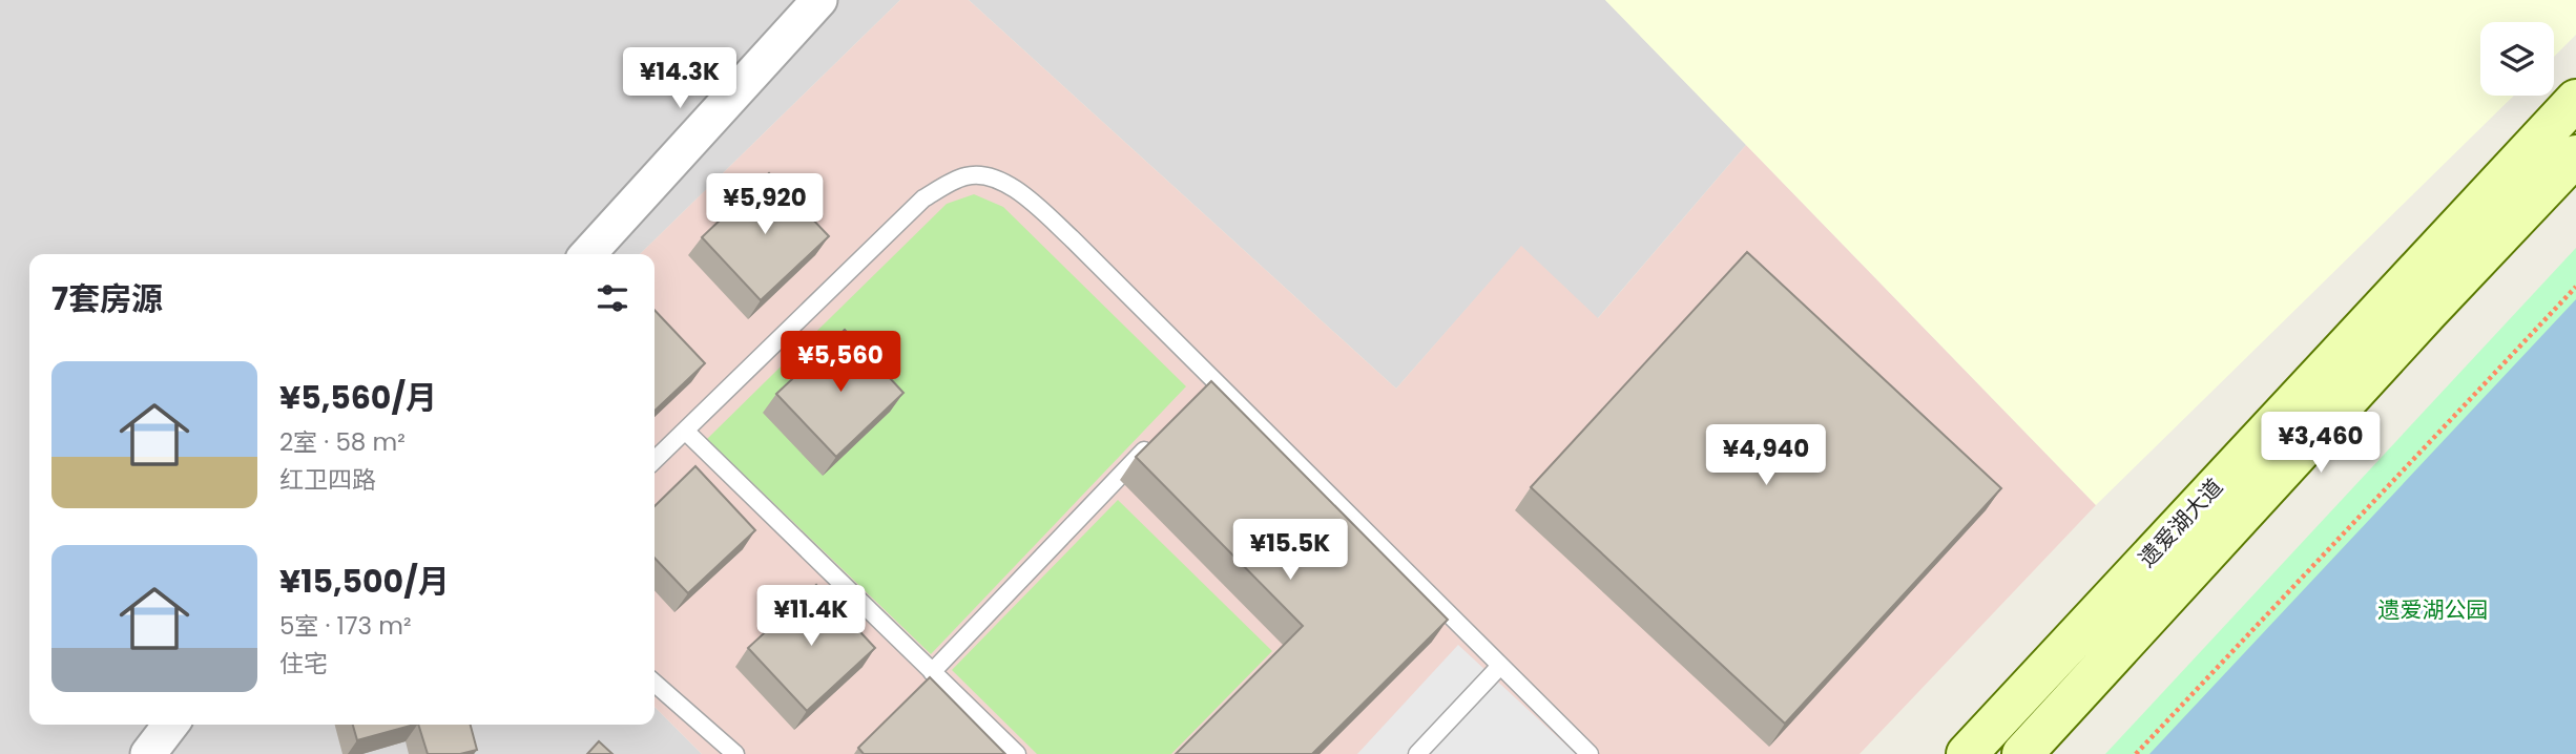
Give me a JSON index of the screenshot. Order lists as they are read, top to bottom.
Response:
{
  "streets": {
    "main road": ["遗爱湖大道"]
  },
  "parks": ["遗爱湖公园"],
  "page": {
    "price": [
      "¥14.3K",
      "¥5,920",
      "¥5,560",
      "¥3,460",
      "¥4,940",
      "¥15.5K",
      "¥11.4K"
    ],
    "heading": "7套房源",
    "list": [
      {
        "name": "¥5,560/月",
        "note": "2室 · 58 m² · 红卫四路"
      },
      {
        "name": "¥15,500/月",
        "note": "5室 · 173 m² · 住宅"
      }
    ]
  }
}
